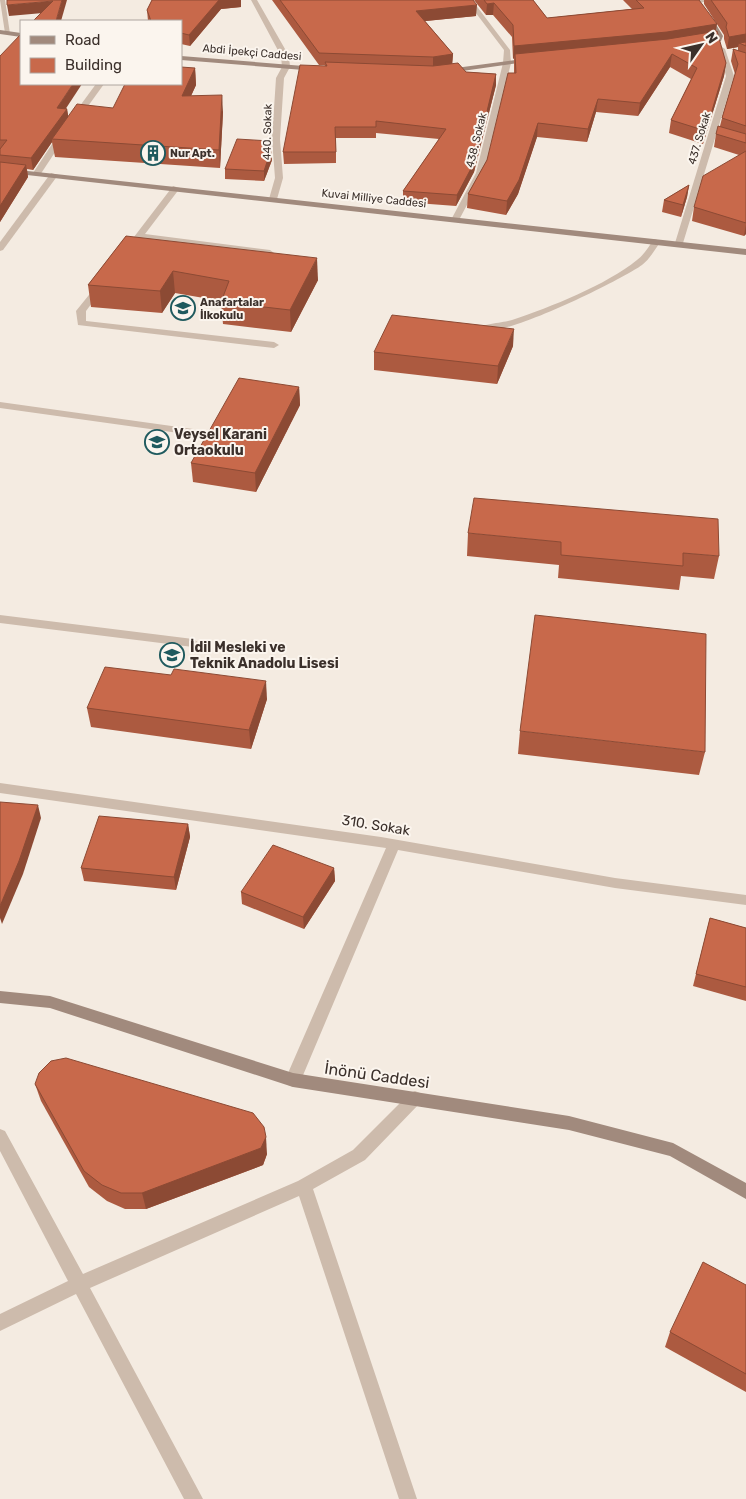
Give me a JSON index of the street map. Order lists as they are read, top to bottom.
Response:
{
  "streets": {
    "street": [
      "Abdi İpekçi Caddesi",
      "440. Sokak",
      "437. Sokak",
      "438. Sokak",
      "Kuvai Milliye Caddesi",
      "310. Sokak",
      "İnönü Caddesi"
    ]
  },
  "crossings": [
    ["Abdi İpekçi Caddesi", "440. Sokak"],
    ["440. Sokak", "Kuvai Milliye Caddesi"],
    ["437. Sokak", "Kuvai Milliye Caddesi"],
    ["438. Sokak", "Kuvai Milliye Caddesi"]
  ],
  "places": {
    "building": ["Nur Apt."],
    "school or university": ["Anafartalar İlkokulu", "Veysel Karani Ortaokulu", "İdil Mesleki ve Teknik Anadolu Lisesi"]
  },
  "legend": ["Road", "Building"],
  "north": "top right"
}
